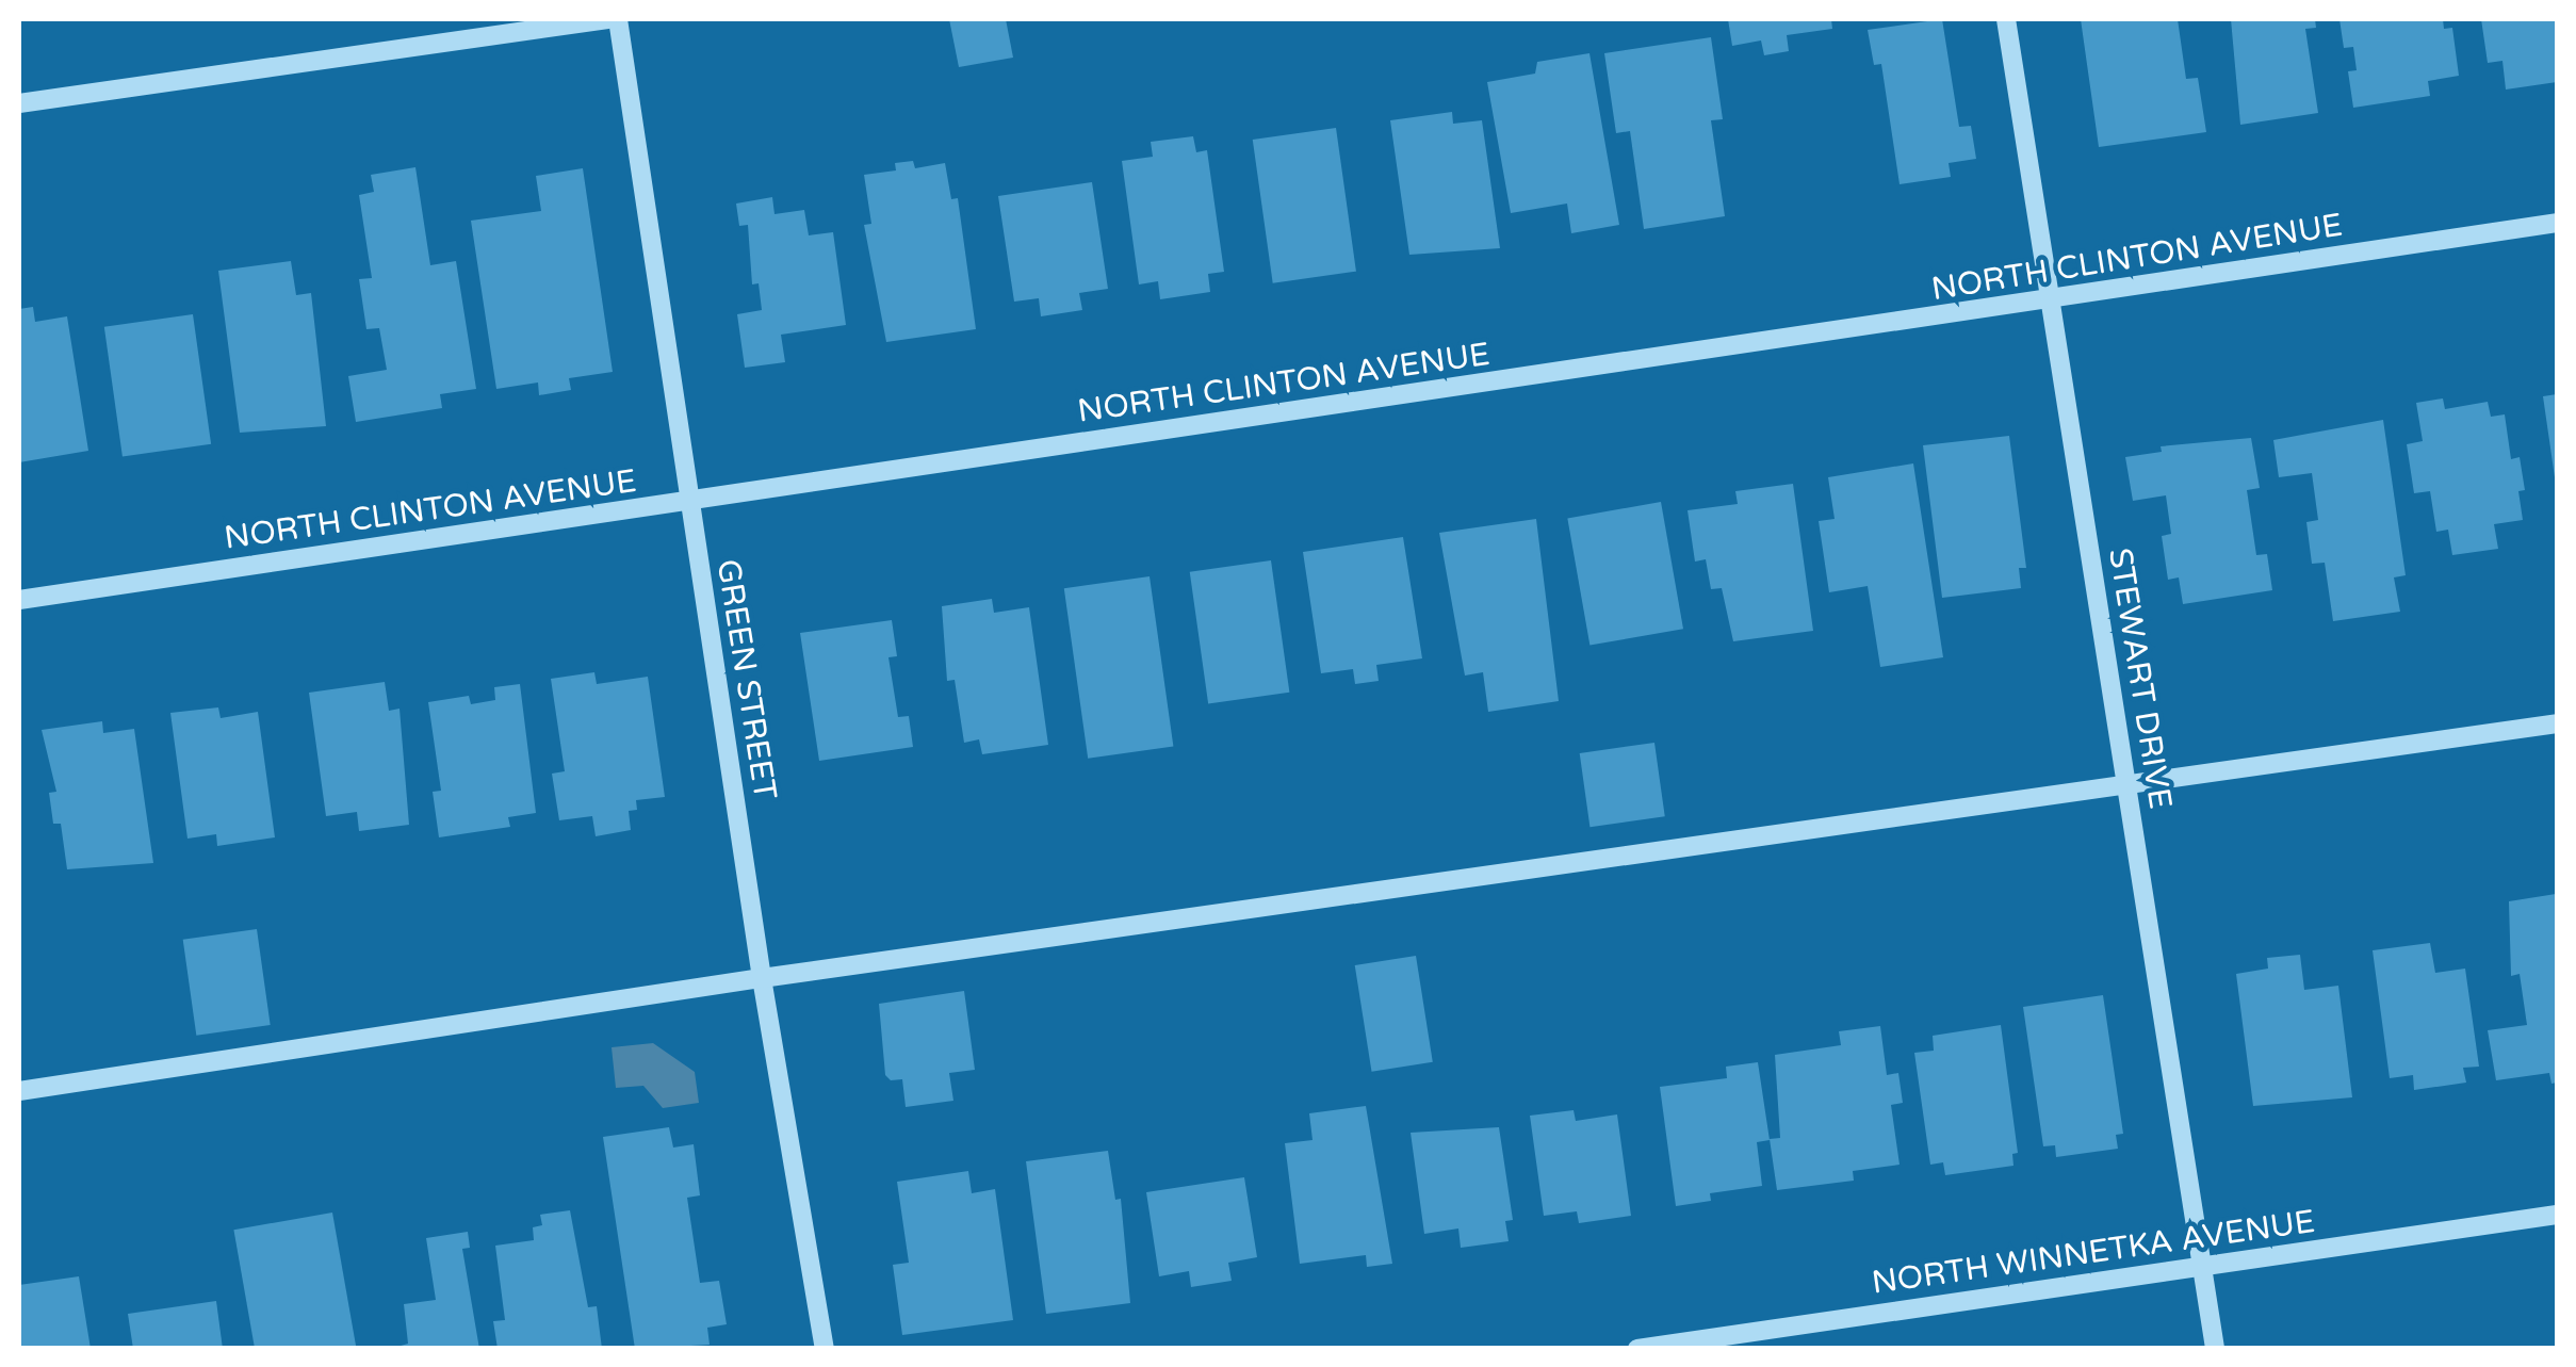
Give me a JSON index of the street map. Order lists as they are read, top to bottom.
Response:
{
  "streets": {
    "street": [
      "NORTH CLINTON AVENUE",
      "STEWART DRIVE",
      "GREEN STREET",
      "NORTH WINNETKA AVENUE"
    ]
  },
  "crossings": [
    ["NORTH CLINTON AVENUE", "STEWART DRIVE"],
    ["NORTH CLINTON AVENUE", "GREEN STREET"],
    ["STEWART DRIVE", "NORTH WINNETKA AVENUE"]
  ]
}
